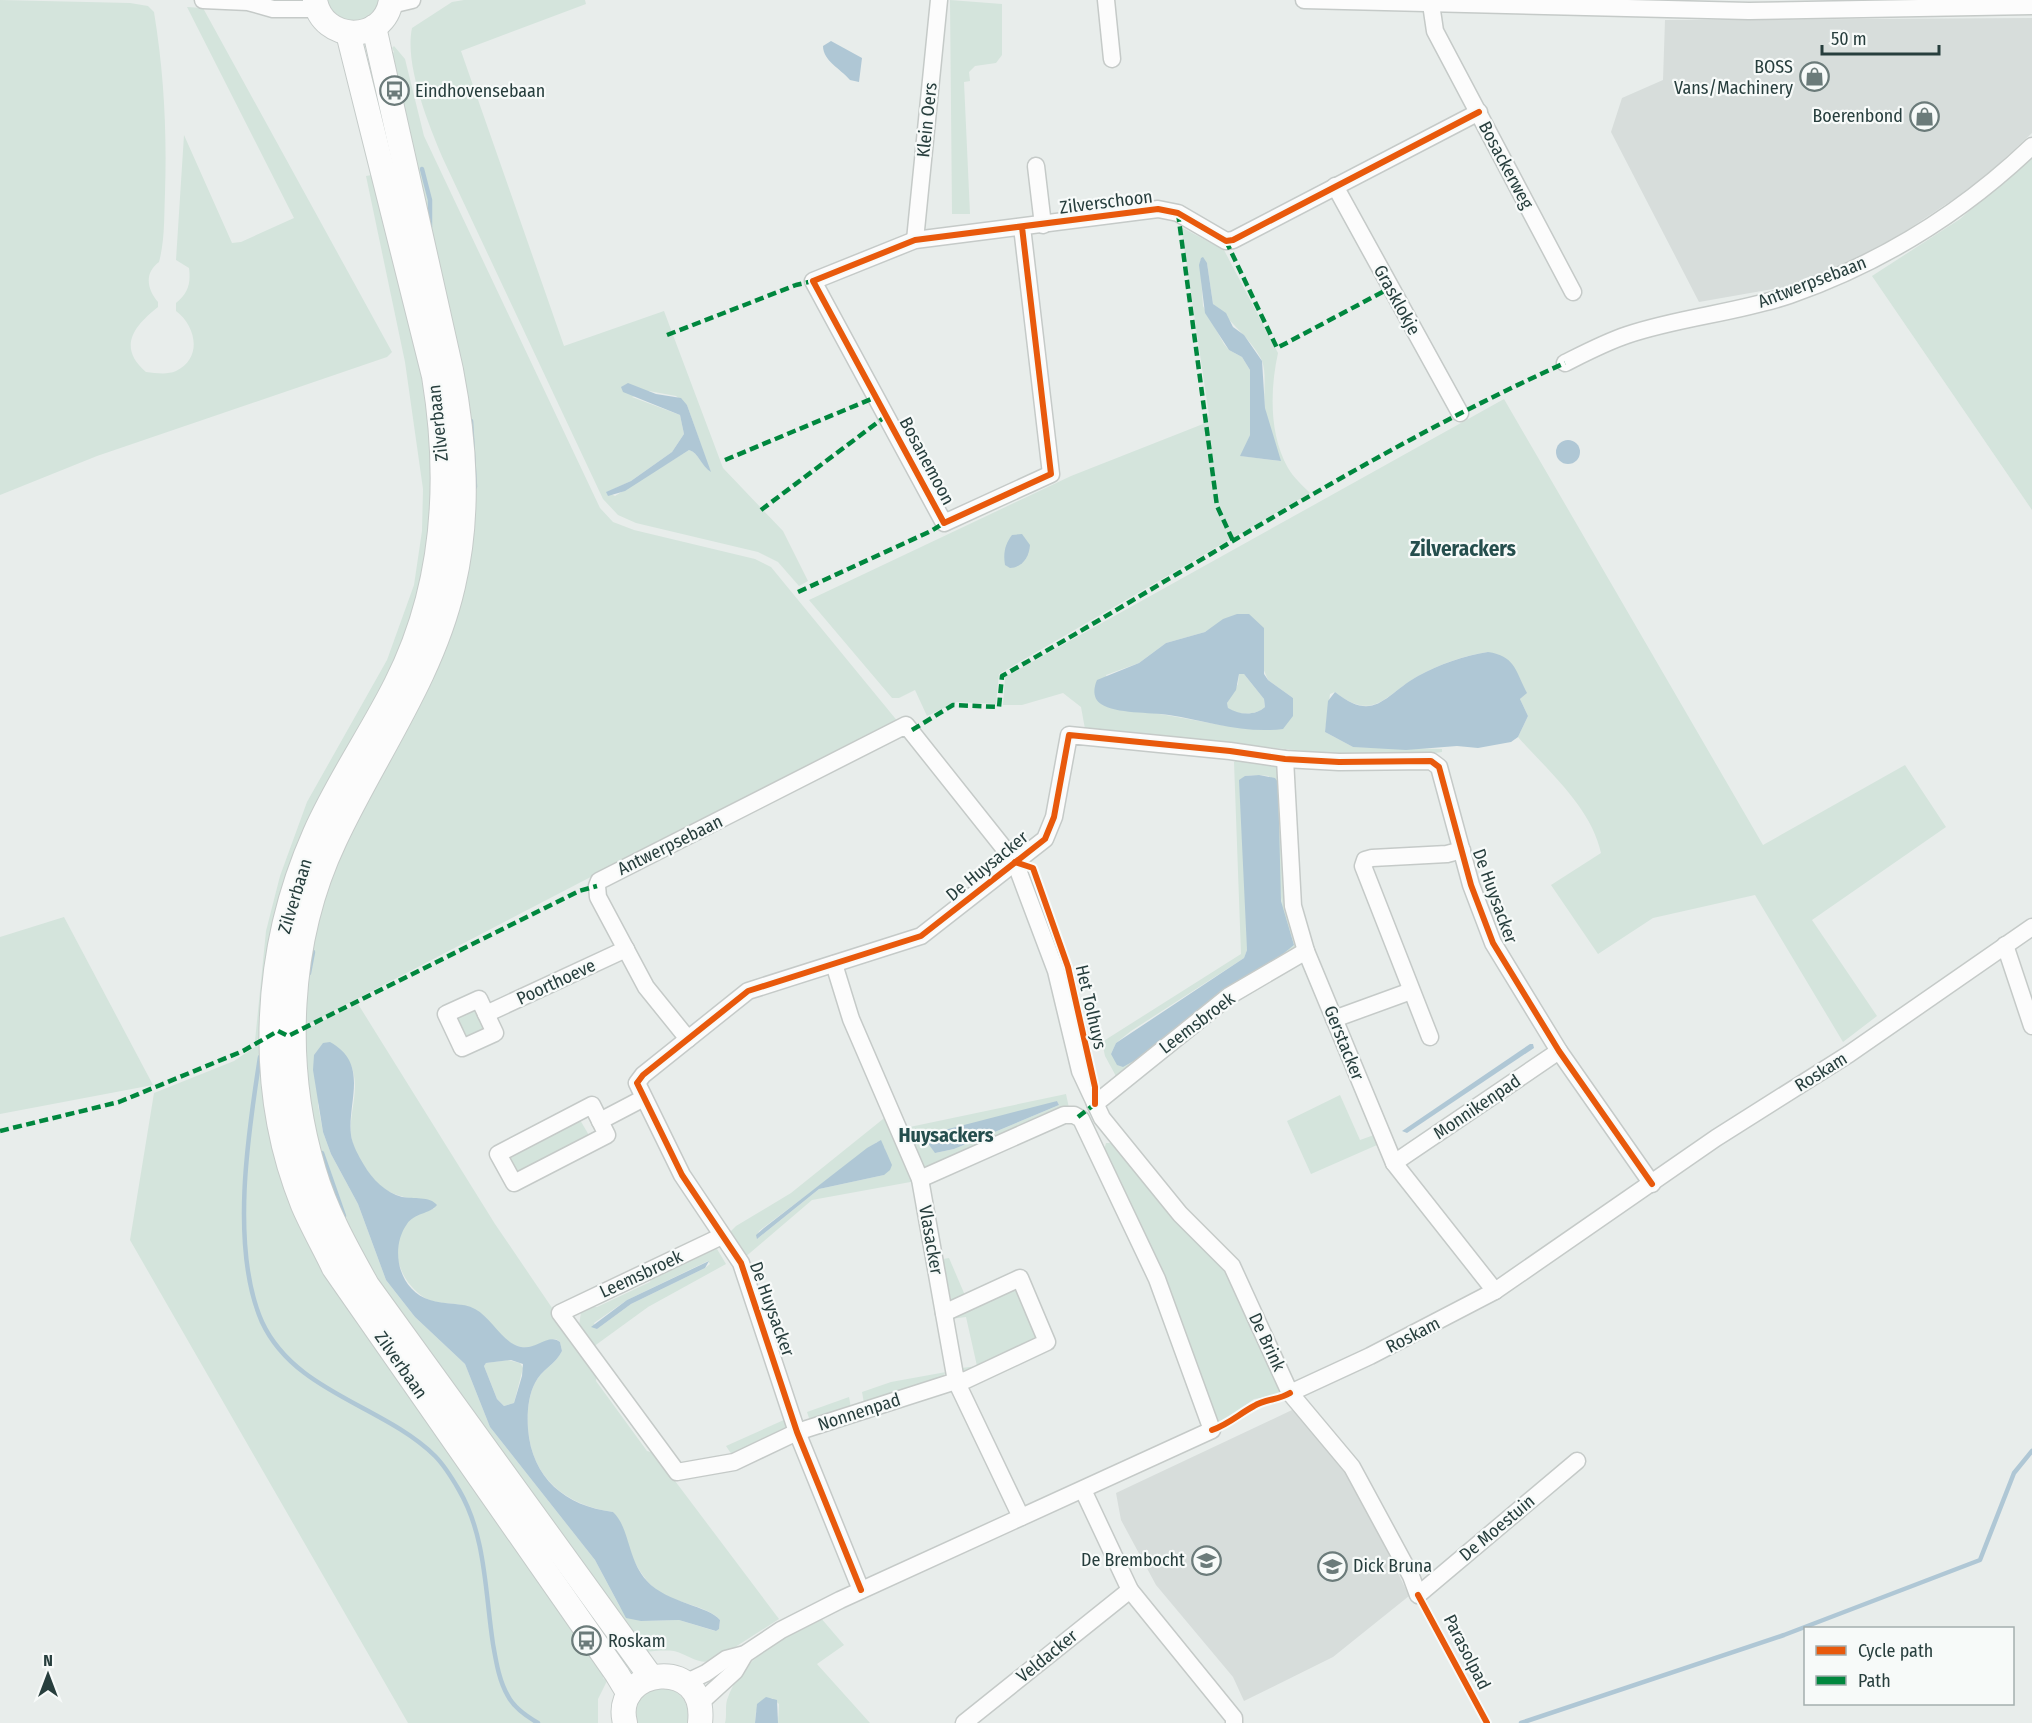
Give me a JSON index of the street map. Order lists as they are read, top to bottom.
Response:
{
  "streets": {
    "main road": ["Zilverbaan"],
    "street": [
      "Klein Oers",
      "Bosackerweg",
      "Zilverschoon",
      "Antwerpsebaan",
      "Grasklokje",
      "Bosanemoon",
      "De Huysacker",
      "Poorthoeve",
      "Het Tolhuys",
      "Leemsbroek",
      "Gerstacker",
      "Roskam",
      "Monnikenpad",
      "Vlasacker",
      "De Brink",
      "Nonnenpad",
      "De Moestuin",
      "Veldacker"
    ],
    "cycle path": ["Parasolpad"]
  },
  "crossings": [
    ["Klein Oers", "Zilverschoon"],
    ["Bosackerweg", "Zilverschoon"],
    ["Zilverschoon", "Grasklokje"],
    ["Zilverschoon", "Bosanemoon"],
    ["Antwerpsebaan", "De Huysacker"],
    ["Antwerpsebaan", "Poorthoeve"],
    ["Antwerpsebaan", "Het Tolhuys"],
    ["De Huysacker", "Het Tolhuys"],
    ["De Huysacker", "Leemsbroek"],
    ["De Huysacker", "Gerstacker"],
    ["De Huysacker", "Roskam"],
    ["De Huysacker", "Monnikenpad"],
    ["De Huysacker", "Vlasacker"],
    ["De Huysacker", "Nonnenpad"],
    ["Het Tolhuys", "Leemsbroek"],
    ["Het Tolhuys", "De Brink"],
    ["Leemsbroek", "Gerstacker"],
    ["Leemsbroek", "De Brink"],
    ["Leemsbroek", "Nonnenpad"],
    ["Gerstacker", "Roskam"],
    ["Gerstacker", "Monnikenpad"],
    ["Roskam", "De Brink"],
    ["Vlasacker", "Nonnenpad"],
    ["De Brink", "De Moestuin"]
  ],
  "districts": ["Zilverackers", "Huysackers"],
  "places": {
    "shop": ["BOSS Vans/Machinery", "Boerenbond"],
    "bus stop": ["Eindhovensebaan", "Roskam"],
    "school or university": ["De Brembocht", "Dick Bruna"]
  },
  "legend": ["Cycle path", "Path"],
  "scale_bar": "50 m",
  "north": "top"
}
